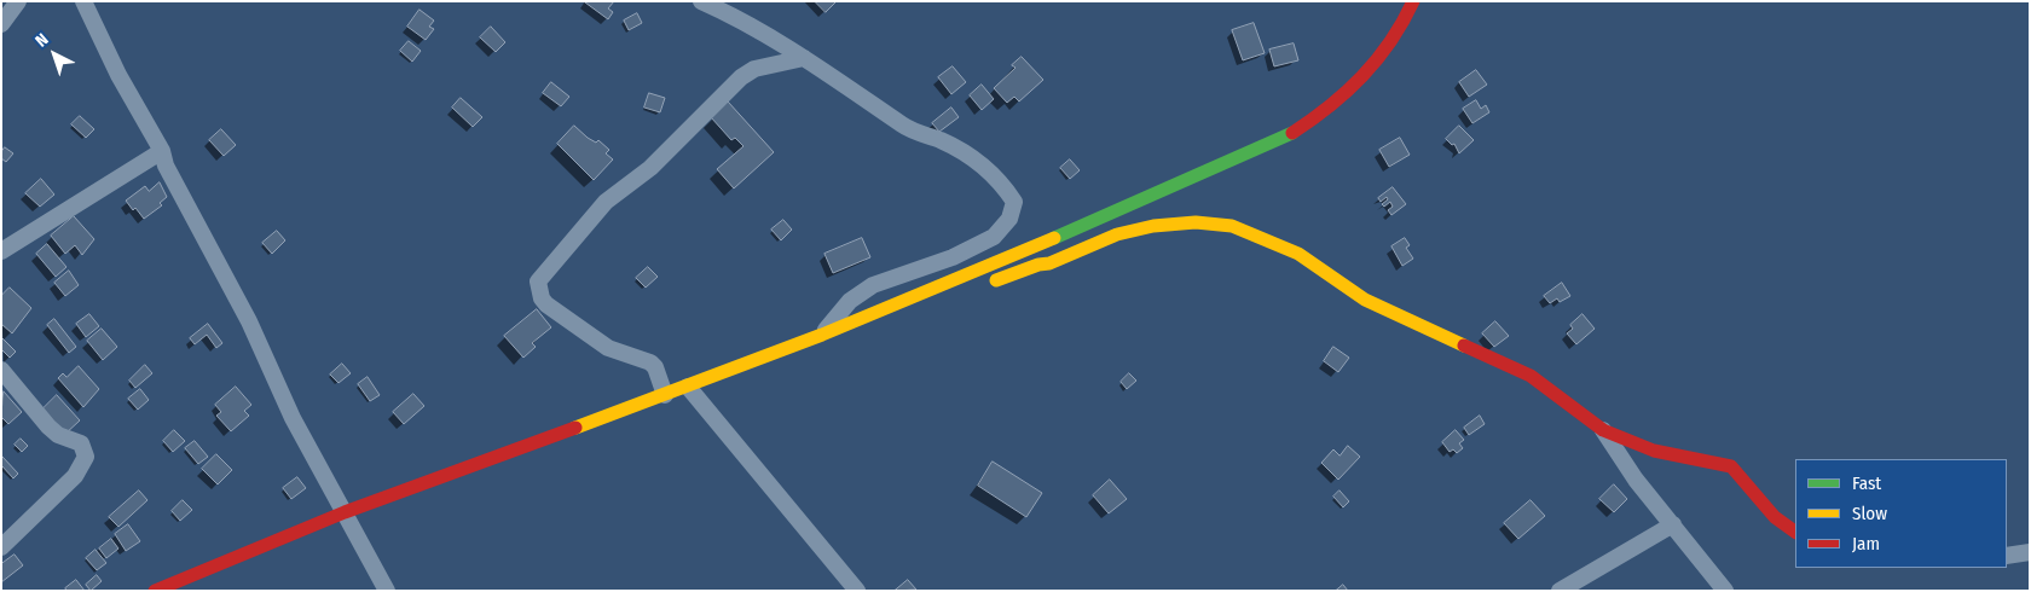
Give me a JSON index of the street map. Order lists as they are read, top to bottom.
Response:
{
  "legend": ["Fast", "Slow", "Jam"],
  "north": "top left"
}
